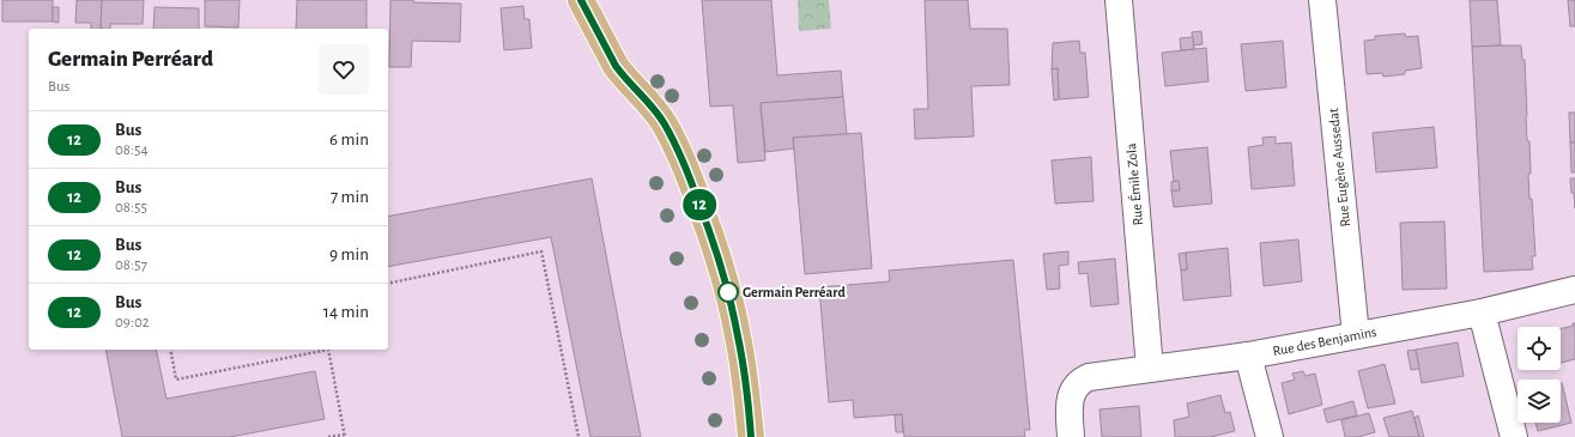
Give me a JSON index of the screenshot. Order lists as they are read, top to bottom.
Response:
{
  "streets": {
    "street": ["Rue Eugène Aussedat", "Rue Émile Zola", "Rue des Benjamins"]
  },
  "crossings": [
    ["Rue Eugène Aussedat", "Rue des Benjamins"],
    ["Rue Émile Zola", "Rue des Benjamins"]
  ],
  "places": ["Germain Perréard"],
  "lines": ["bus line 12"],
  "page": {
    "on_map": "12",
    "heading": ["Germain Perréard", "Bus"],
    "list": [
      {
        "mark": "12",
        "name": "Bus",
        "note": "08:54",
        "value": "6 min"
      },
      {
        "mark": "12",
        "name": "Bus",
        "note": "08:55",
        "value": "7 min"
      },
      {
        "mark": "12",
        "name": "Bus",
        "note": "08:57",
        "value": "9 min"
      },
      {
        "mark": "12",
        "name": "Bus",
        "note": "09:02",
        "value": "14 min"
      }
    ]
  }
}
